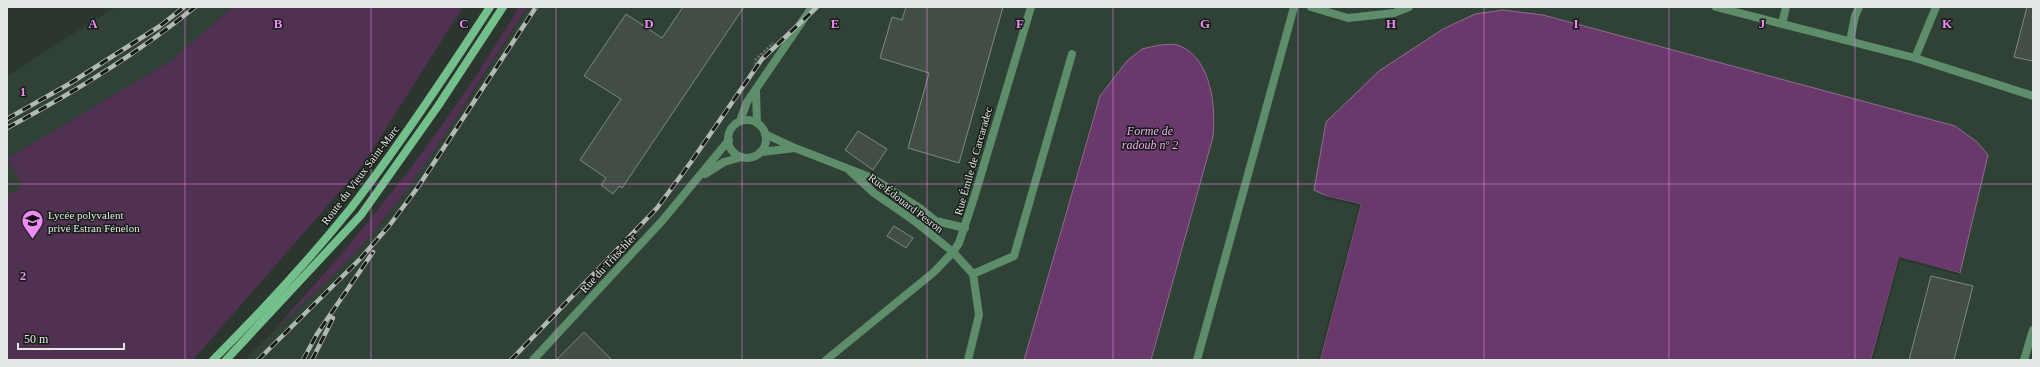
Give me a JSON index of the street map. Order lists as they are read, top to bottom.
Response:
{
  "streets": {
    "main road": ["Route du Vieux Saint-Marc"],
    "street": ["Rue Émile de Carcaradec", "Rue Édouard Pesron", "Rue du Tritschler"]
  },
  "crossings": [
    ["Rue Émile de Carcaradec", "Rue Édouard Pesron"],
    ["Rue Édouard Pesron", "Rue du Tritschler"]
  ],
  "water": ["Forme de radoub nº 2"],
  "places": {
    "school or university": ["Lycée polyvalent privé Estran Fénelon"]
  },
  "scale_bar": "50 m",
  "grid": {
    "columns": [
      "A",
      "B",
      "C",
      "D",
      "E",
      "F",
      "G",
      "H",
      "I",
      "J",
      "K"
    ],
    "rows": ["1", "2"]
  }
}
